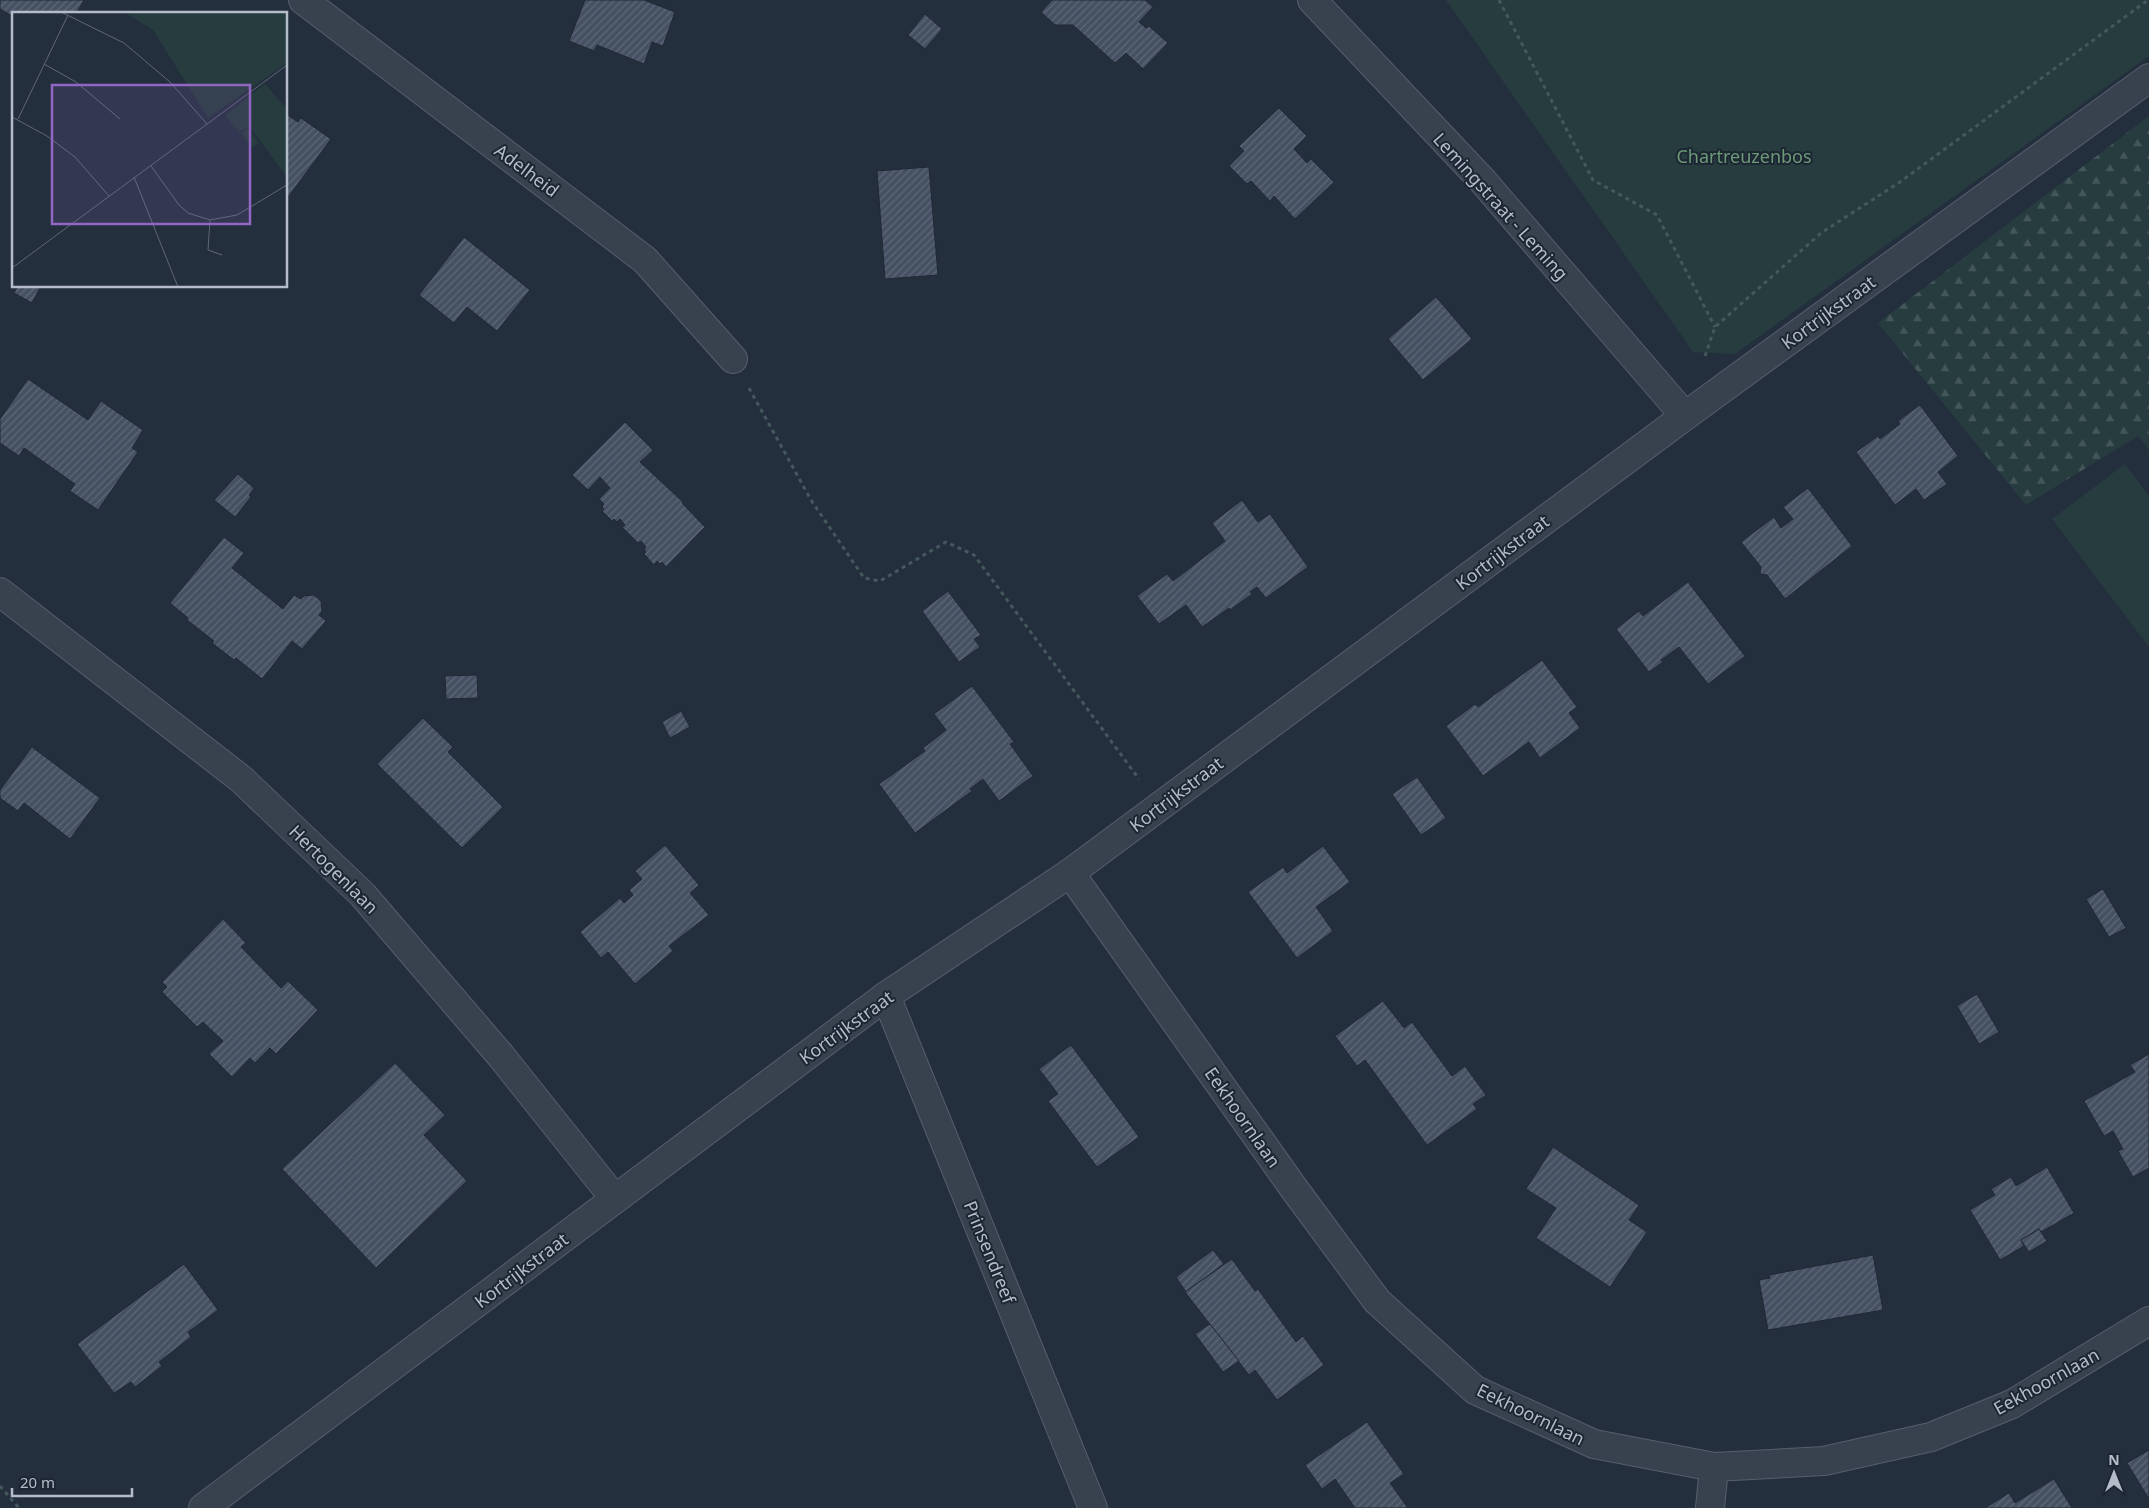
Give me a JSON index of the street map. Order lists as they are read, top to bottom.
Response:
{
  "streets": {
    "street": [
      "Adelheid",
      "Lemingstraat - Leming",
      "Kortrijkstraat",
      "Hertogenlaan",
      "Eekhoornlaan",
      "Prinsendreef"
    ]
  },
  "crossings": [
    ["Lemingstraat - Leming", "Kortrijkstraat"],
    ["Kortrijkstraat", "Hertogenlaan"],
    ["Kortrijkstraat", "Eekhoornlaan"],
    ["Kortrijkstraat", "Prinsendreef"]
  ],
  "parks": ["Chartreuzenbos"],
  "scale_bar": "20 m",
  "north": "top"
}
